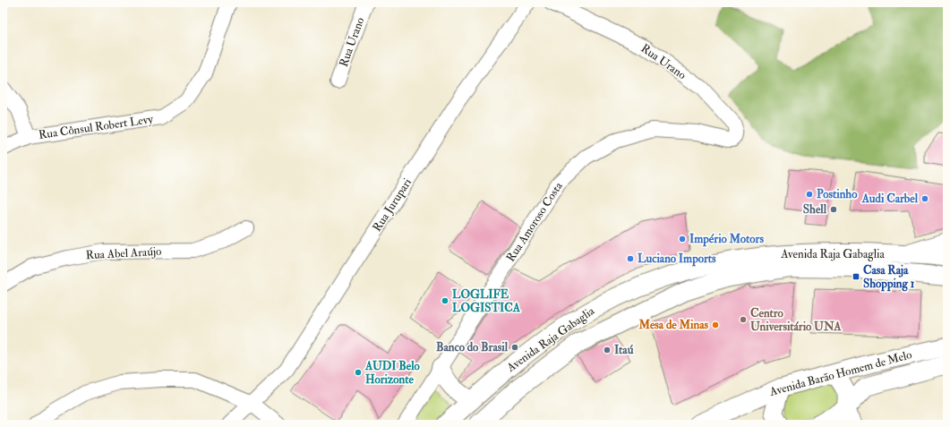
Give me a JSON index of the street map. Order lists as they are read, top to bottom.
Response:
{
  "streets": {
    "main road": ["Avenida Raja Gabaglia", "Avenida Barão Homem de Melo"],
    "street": [
      "Rua Urano",
      "Rua Cônsul Robert Levy",
      "Rua Jurupari",
      "Rua Amoroso Costa",
      "Rua Abel Araújo"
    ]
  },
  "crossings": [
    ["Rua Urano", "Rua Amoroso Costa"]
  ],
  "places": {
    "other": [
      "Postinho",
      "Audi Carbel",
      "Shell",
      "Império Motors",
      "Luciano Imports",
      "LOGLIFE LOGISTICA",
      "Centro Universitário UNA",
      "Mesa de Minas",
      "Banco do Brasil",
      "Itaú",
      "AUDI Belo Horizonte"
    ],
    "transit": ["Casa Raja Shopping 1"]
  }
}
